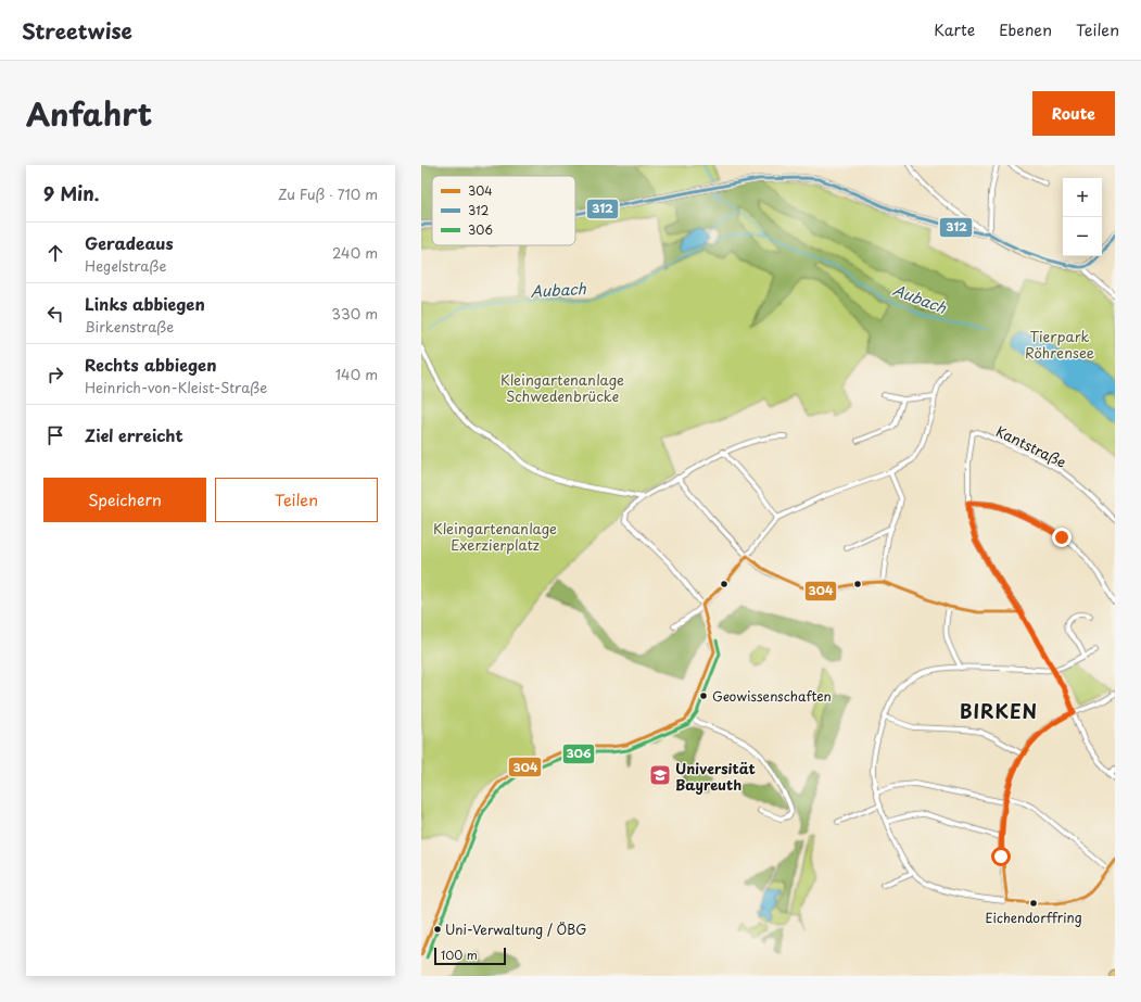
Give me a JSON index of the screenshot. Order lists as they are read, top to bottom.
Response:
{
  "streets": {
    "street": ["Kantstraße"]
  },
  "districts": ["BIRKEN"],
  "water": ["Aubach"],
  "parks": ["Tierpark Röhrensee", "Kleingartenanlage Schwedenbrücke", "Kleingartenanlage Exerzierplatz"],
  "places": {
    "other": ["Geowissenschaften", "Eichendorffring", "Uni-Verwaltung / ÖBG"],
    "school or university": ["Universität Bayreuth"]
  },
  "lines": ["transit line 312", "transit line 304", "transit line 306"],
  "legend": ["304", "312", "306"],
  "scale_bar": "100 m",
  "page": {
    "header": "Streetwise",
    "nav": ["Karte", "Ebenen", "Teilen"],
    "title": "Anfahrt",
    "buttons": [
      "Route",
      ["Speichern", "Teilen"]
    ],
    "heading": ["9 Min.", "Zu Fuß · 710 m"],
    "map_buttons": ["+", "−"],
    "list": [
      ["Geradeaus", "Hegelstraße", "240 m"],
      ["Links abbiegen", "Birkenstraße", "330 m"],
      ["Rechts abbiegen", "Heinrich-von-Kleist-Straße", "140 m"],
      "Ziel erreicht"
    ],
    "scale": "100 m"
  }
}
